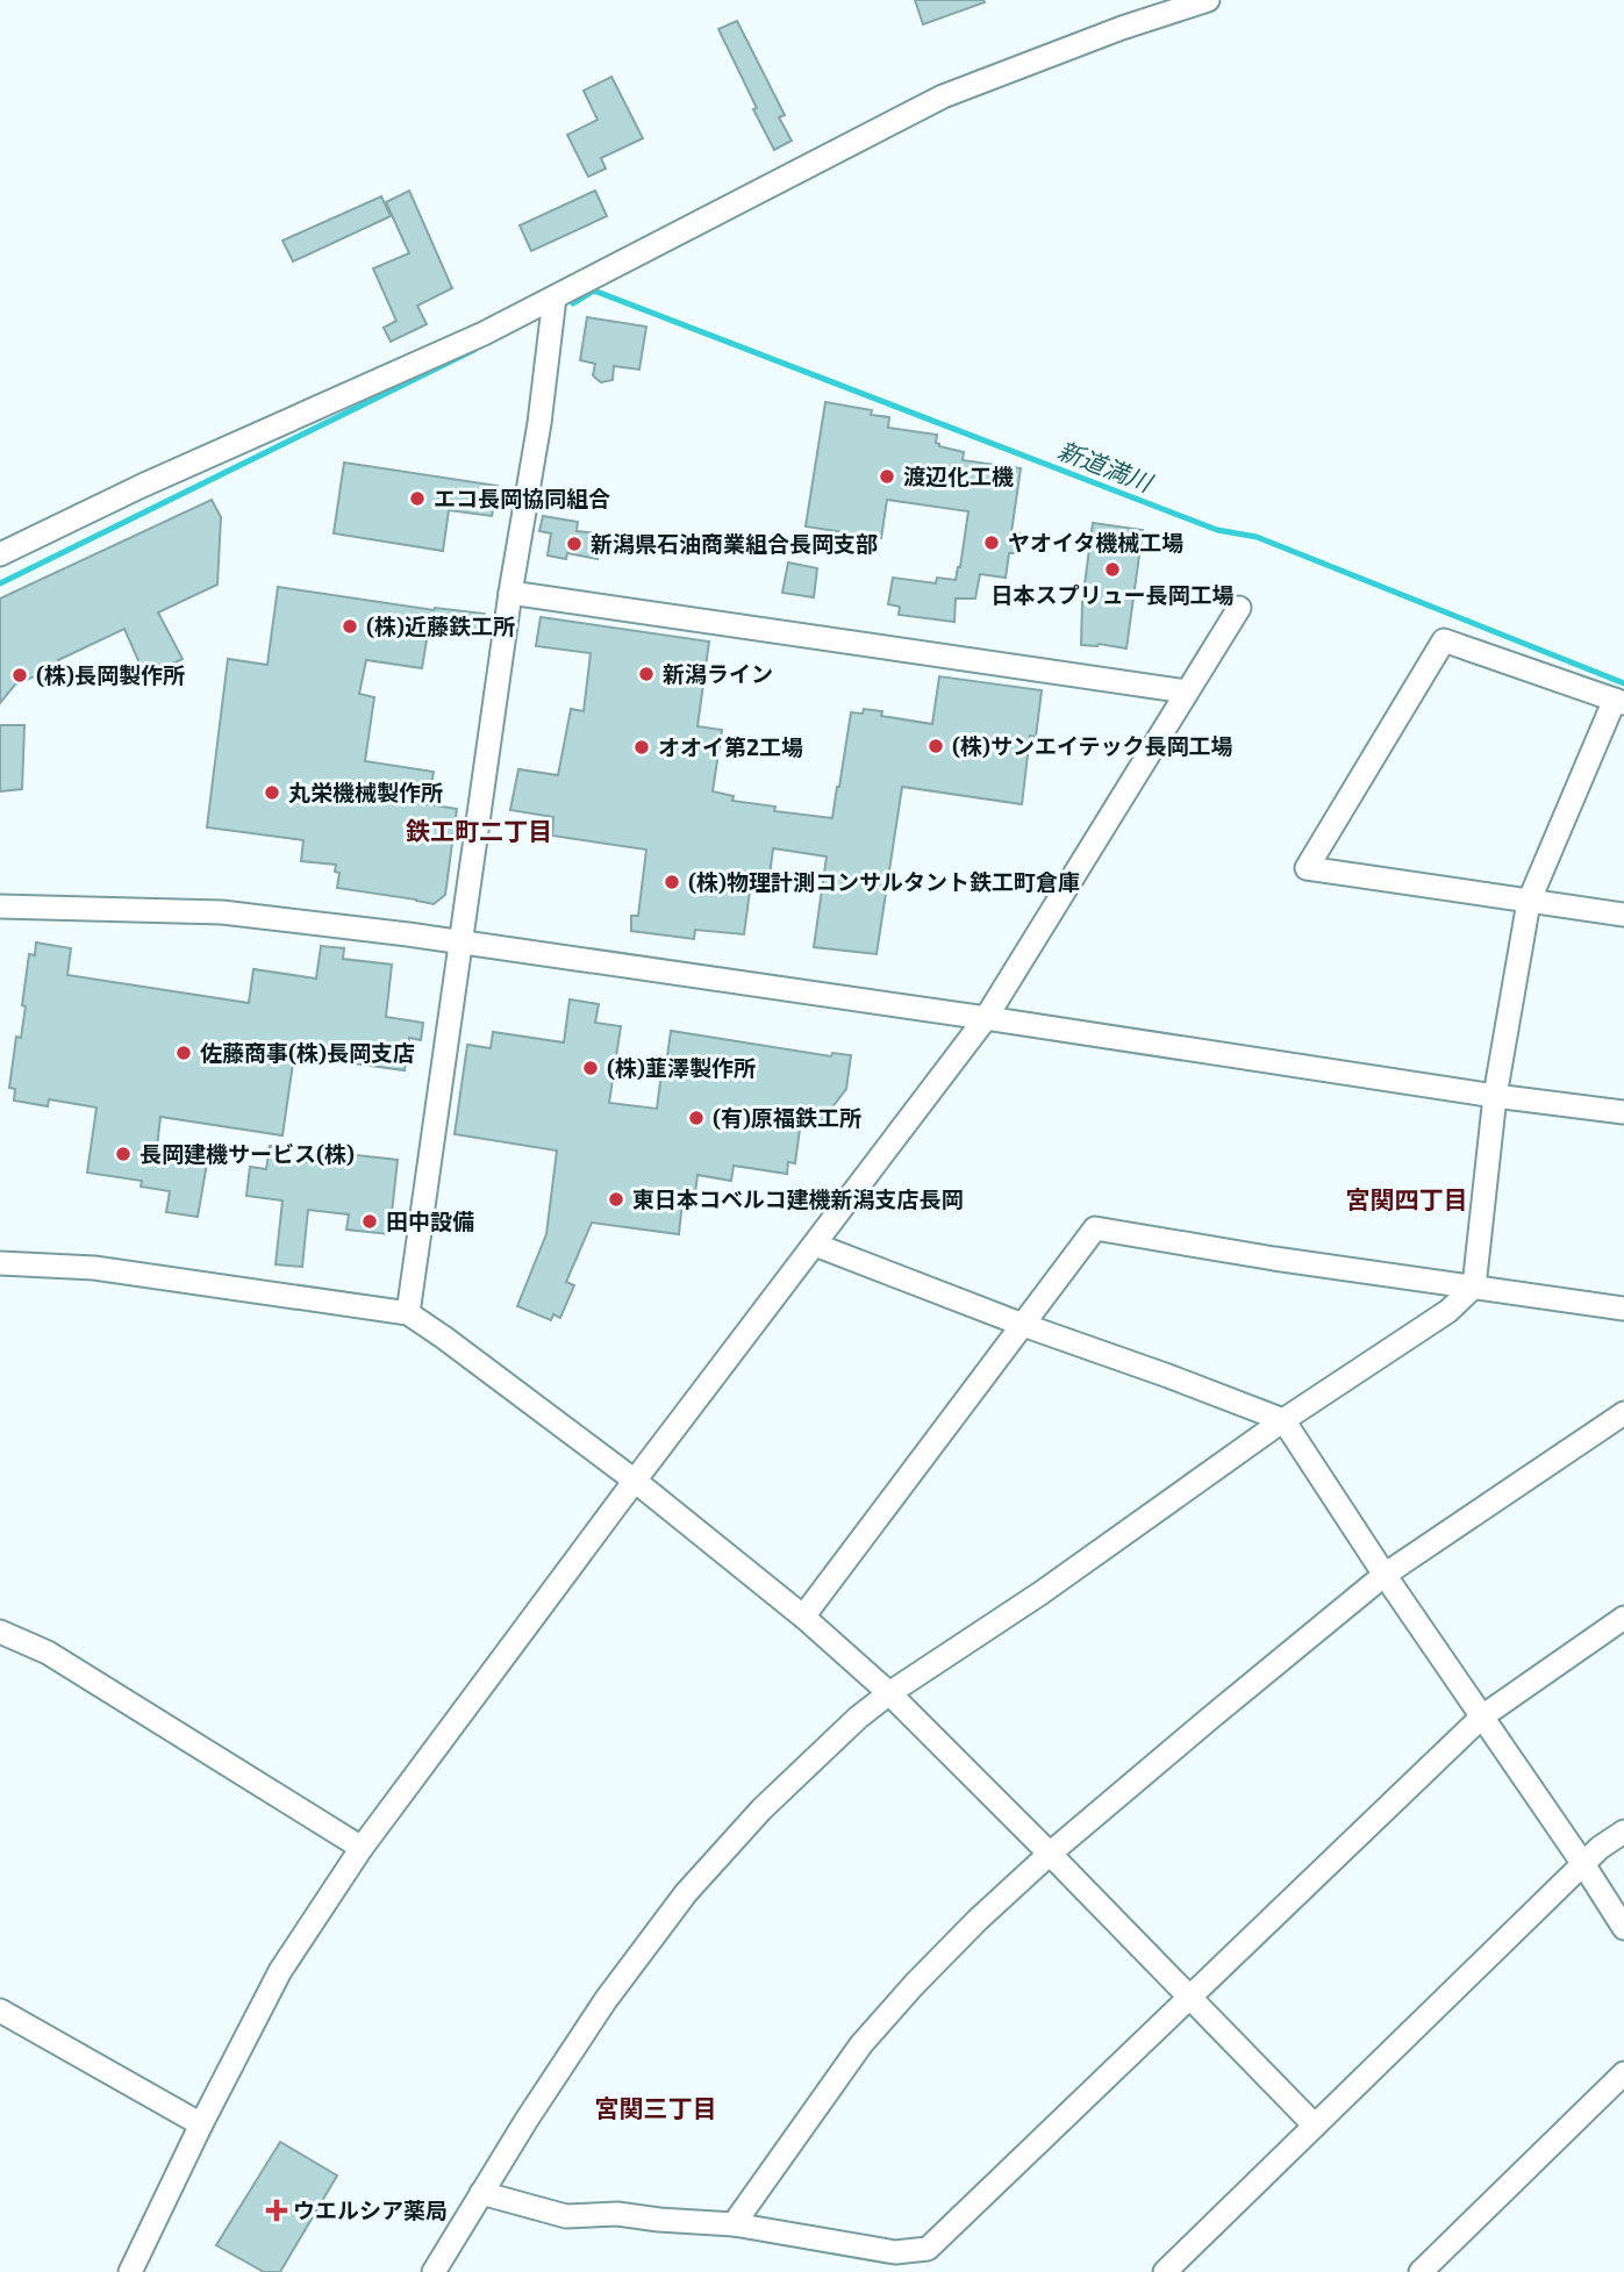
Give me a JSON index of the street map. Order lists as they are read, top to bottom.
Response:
{
  "districts": ["鉄工町二丁目", "宮関四丁目", "宮関三丁目"],
  "water": ["新道満川"],
  "places": {
    "other": [
      "渡辺化工機",
      "エコ長岡協同組合",
      "ヤオイタ機械工場",
      "新潟県石油商業組合長岡支部",
      "日本スプリュー長岡工場",
      "(株)近藤鉄工所",
      "新潟ライン",
      "(株)長岡製作所",
      "(株)サンエイテック長岡工場",
      "オオイ第2工場",
      "丸栄機械製作所",
      "(株)物理計測コンサルタント鉄工町倉庫",
      "佐藤商事(株)長岡支店",
      "(株)韮澤製作所",
      "(有)原福鉄工所",
      "長岡建機サービス(株)",
      "東日本コベルコ建機新潟支店長岡",
      "田中設備"
    ],
    "health": ["ウエルシア薬局"]
  }
}
